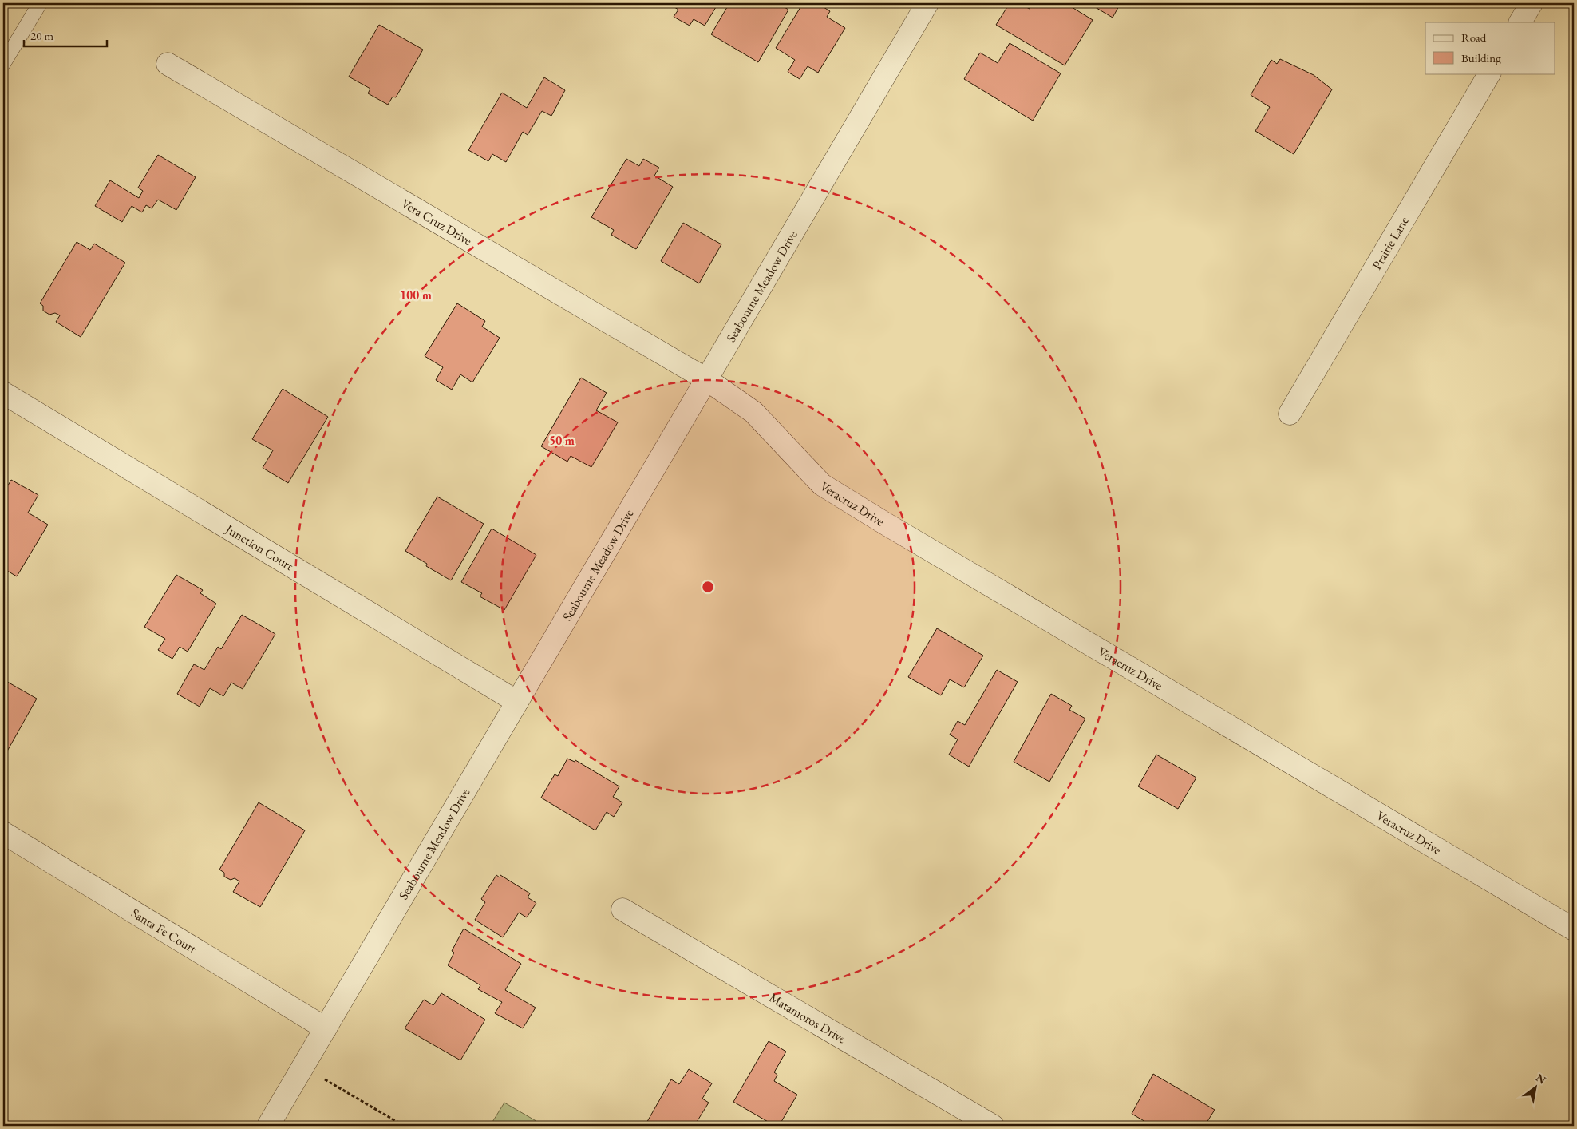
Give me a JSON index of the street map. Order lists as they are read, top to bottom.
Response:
{
  "streets": {
    "street": [
      "Vera Cruz Drive",
      "Prairie Lane",
      "Seabourne Meadow Drive",
      "Veracruz Drive",
      "Junction Court",
      "Santa Fe Court",
      "Matamoros Drive"
    ]
  },
  "crossings": [
    ["Vera Cruz Drive", "Seabourne Meadow Drive"],
    ["Vera Cruz Drive", "Veracruz Drive"],
    ["Seabourne Meadow Drive", "Veracruz Drive"],
    ["Seabourne Meadow Drive", "Junction Court"],
    ["Seabourne Meadow Drive", "Santa Fe Court"]
  ],
  "legend": ["Road", "Building"],
  "scale_bar": "20 m",
  "north": "top right",
  "rings": ["100 m", "50 m"]
}
